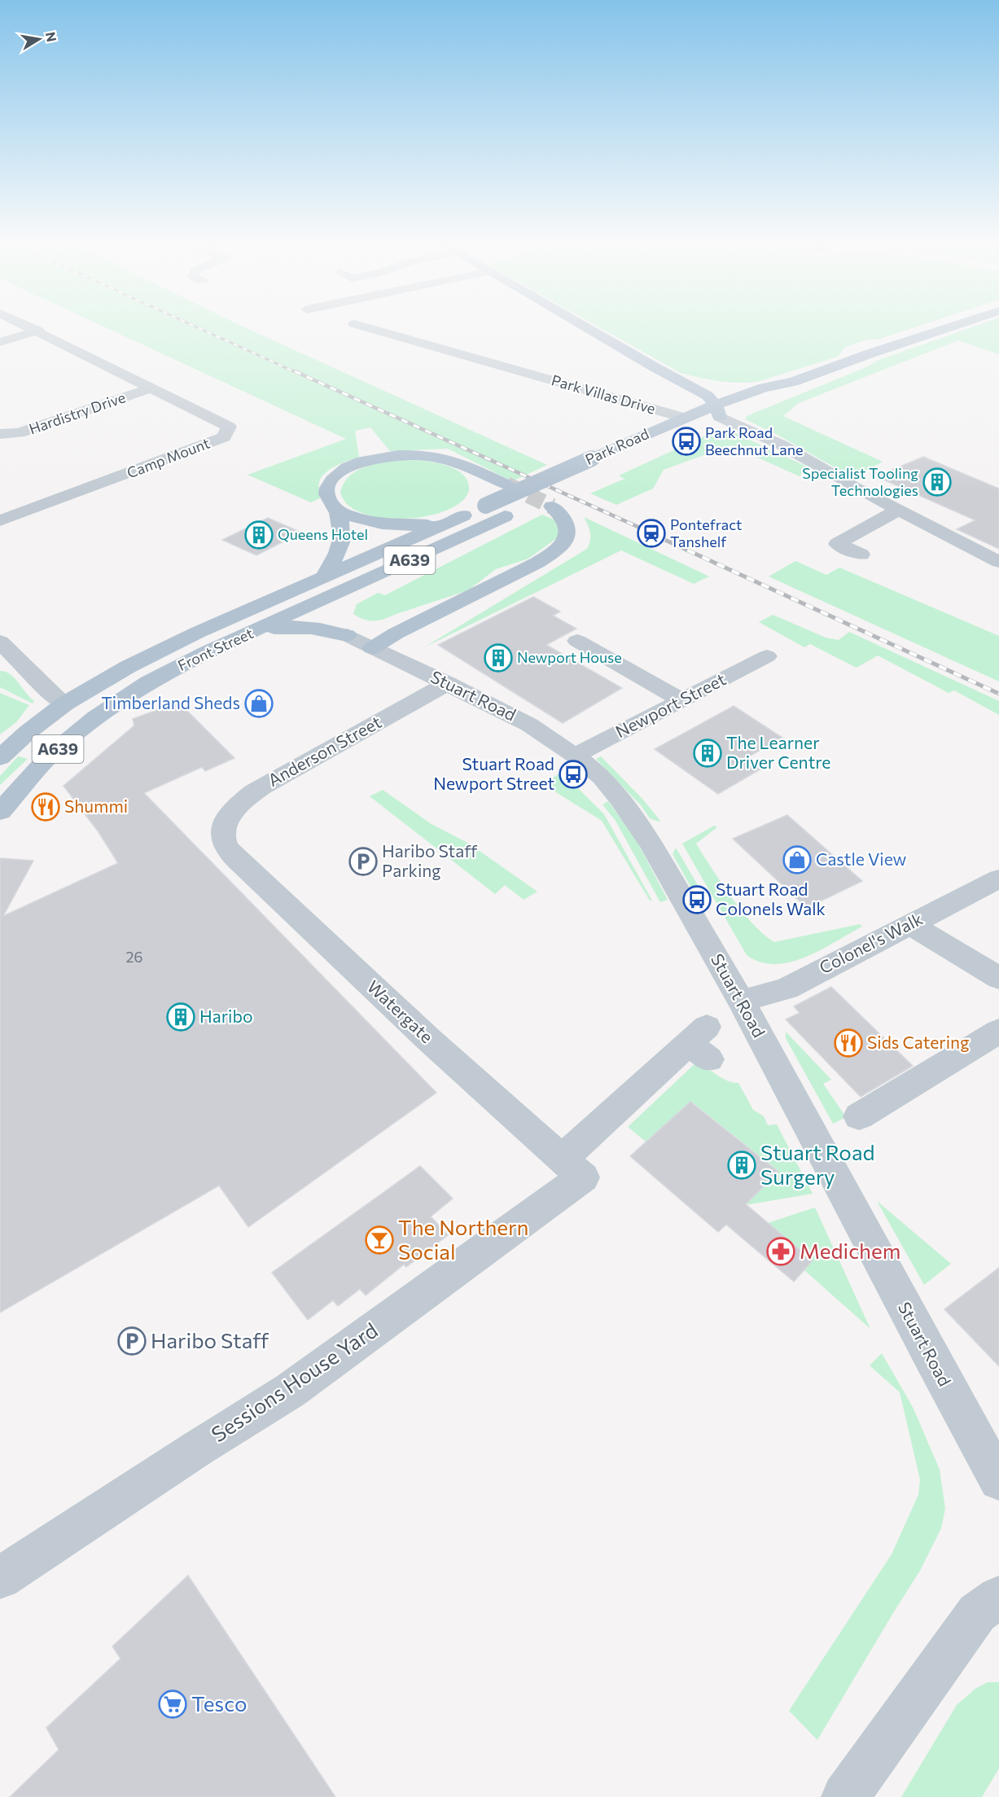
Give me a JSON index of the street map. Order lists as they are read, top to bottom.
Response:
{
  "streets": {
    "main road": ["Park Road", "A639", "Front Street"],
    "street": [
      "Park Villas Drive",
      "Hardistry Drive",
      "Camp Mount",
      "Stuart Road",
      "Newport Street",
      "Anderson Street",
      "Colonel's Walk",
      "Watergate",
      "Sessions House Yard"
    ]
  },
  "crossings": [
    ["Park Villas Drive", "Park Road"],
    ["Hardistry Drive", "Camp Mount"],
    ["Park Road", "Front Street"],
    ["Park Road", "Stuart Road"],
    ["Stuart Road", "Newport Street"],
    ["Stuart Road", "Anderson Street"],
    ["Stuart Road", "Colonel's Walk"],
    ["Anderson Street", "Watergate"],
    ["Watergate", "Sessions House Yard"]
  ],
  "places": {
    "bus stop": ["Park Road Beechnut Lane", "Stuart Road Newport Street", "Stuart Road Colonels Walk"],
    "building": [
      "Specialist Tooling Technologies",
      "Queens Hotel",
      "Newport House",
      "The Learner Driver Centre",
      "Haribo",
      "Stuart Road Surgery"
    ],
    "station": ["Pontefract Tanshelf"],
    "shop": ["Timberland Sheds", "Castle View"],
    "restaurant": ["Shummi", "Sids Catering"],
    "parking": ["Haribo Staff Parking", "Haribo Staff"],
    "bar": ["The Northern Social"],
    "pharmacy": ["Medichem"],
    "supermarket": ["Tesco"]
  },
  "house_numbers": ["26"],
  "north": "right"
}
